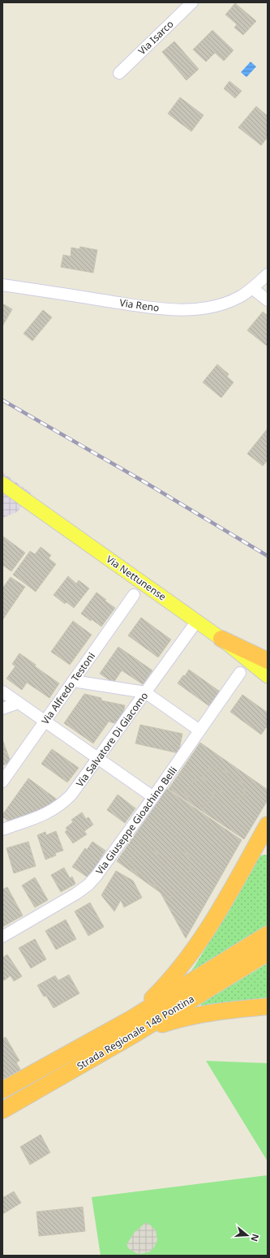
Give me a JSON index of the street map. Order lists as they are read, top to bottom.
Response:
{
  "streets": {
    "highway": ["Strada Regionale 148 Pontina"],
    "main road": ["Via Nettunense"],
    "street": [
      "Via Isarco",
      "Via Reno",
      "Via Alfredo Testoni",
      "Via Salvatore Di Giacomo",
      "Via Giuseppe Gioachino Belli"
    ]
  },
  "crossings": [
    ["Via Nettunense", "Via Salvatore Di Giacomo"]
  ],
  "north": "right"
}
